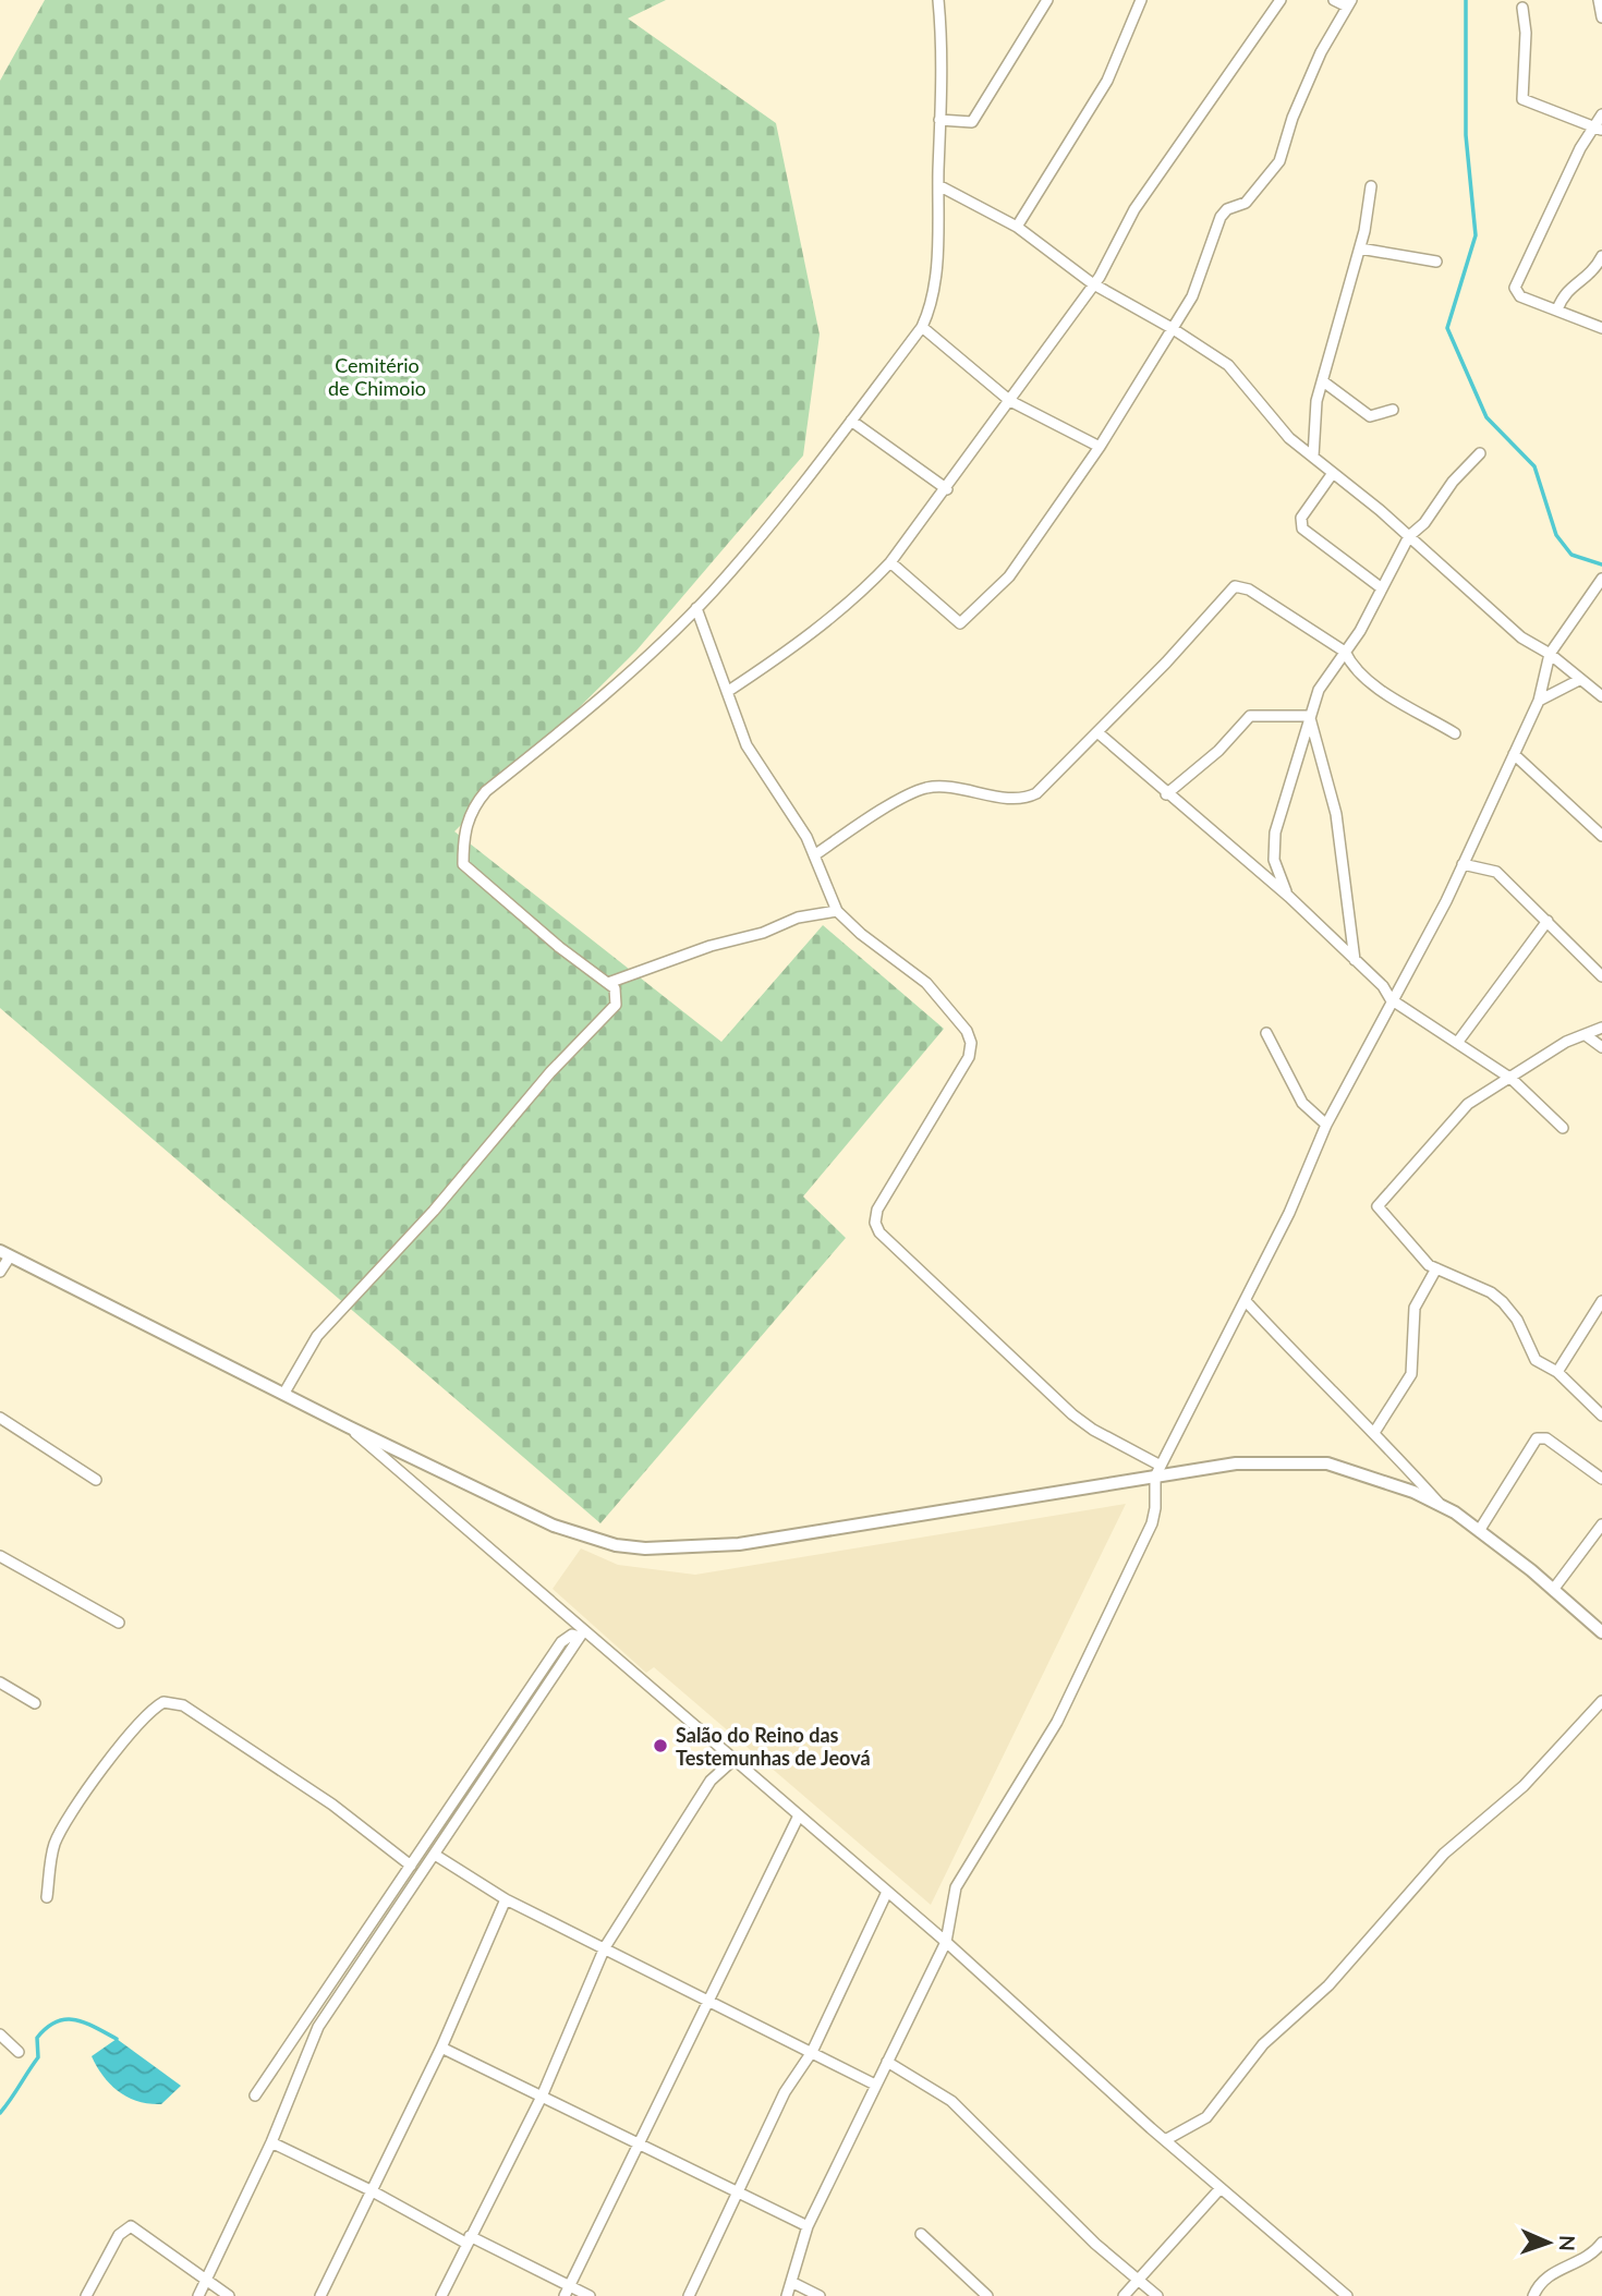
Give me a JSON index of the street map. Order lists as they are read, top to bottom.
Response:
{
  "parks": ["Cemitério de Chimoio"],
  "places": ["Salão do Reino das Testemunhas de Jeová"],
  "north": "right"
}
